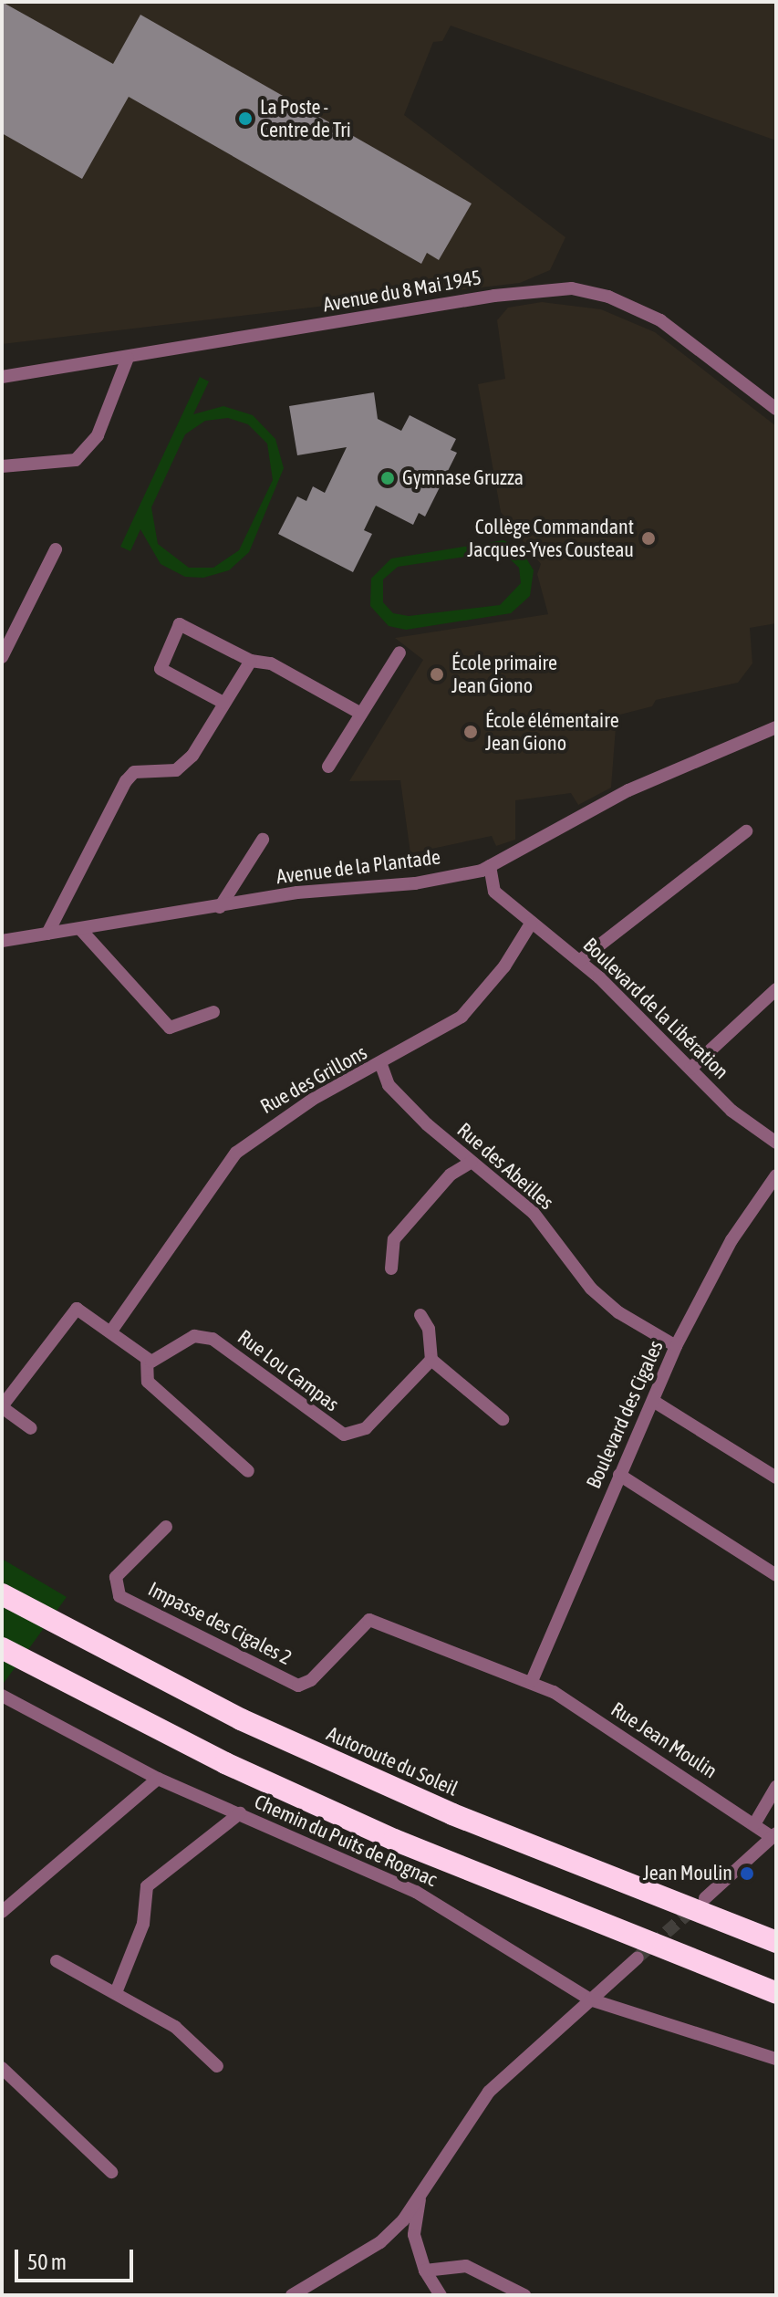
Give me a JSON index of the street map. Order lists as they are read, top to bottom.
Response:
{
  "streets": {
    "highway": ["Autoroute du Soleil"],
    "street": [
      "Avenue du 8 Mai 1945",
      "Avenue de la Plantade",
      "Boulevard de la Libération",
      "Rue des Grillons",
      "Rue des Abeilles",
      "Rue Lou Campas",
      "Boulevard des Cigales",
      "Impasse des Cigales 2",
      "Rue Jean Moulin",
      "Chemin du Puits de Rognac"
    ]
  },
  "crossings": [
    ["Avenue de la Plantade", "Boulevard de la Libération"],
    ["Boulevard de la Libération", "Rue des Grillons"],
    ["Rue des Grillons", "Rue des Abeilles"],
    ["Rue des Abeilles", "Boulevard des Cigales"],
    ["Boulevard des Cigales", "Impasse des Cigales 2"],
    ["Boulevard des Cigales", "Rue Jean Moulin"],
    ["Impasse des Cigales 2", "Rue Jean Moulin"]
  ],
  "places": [
    "La Poste - Centre de Tri",
    "Gymnase Gruzza",
    "Collège Commandant Jacques-Yves Cousteau",
    "École primaire Jean Giono",
    "École élémentaire Jean Giono",
    "Jean Moulin"
  ],
  "scale_bar": "50 m"
}
